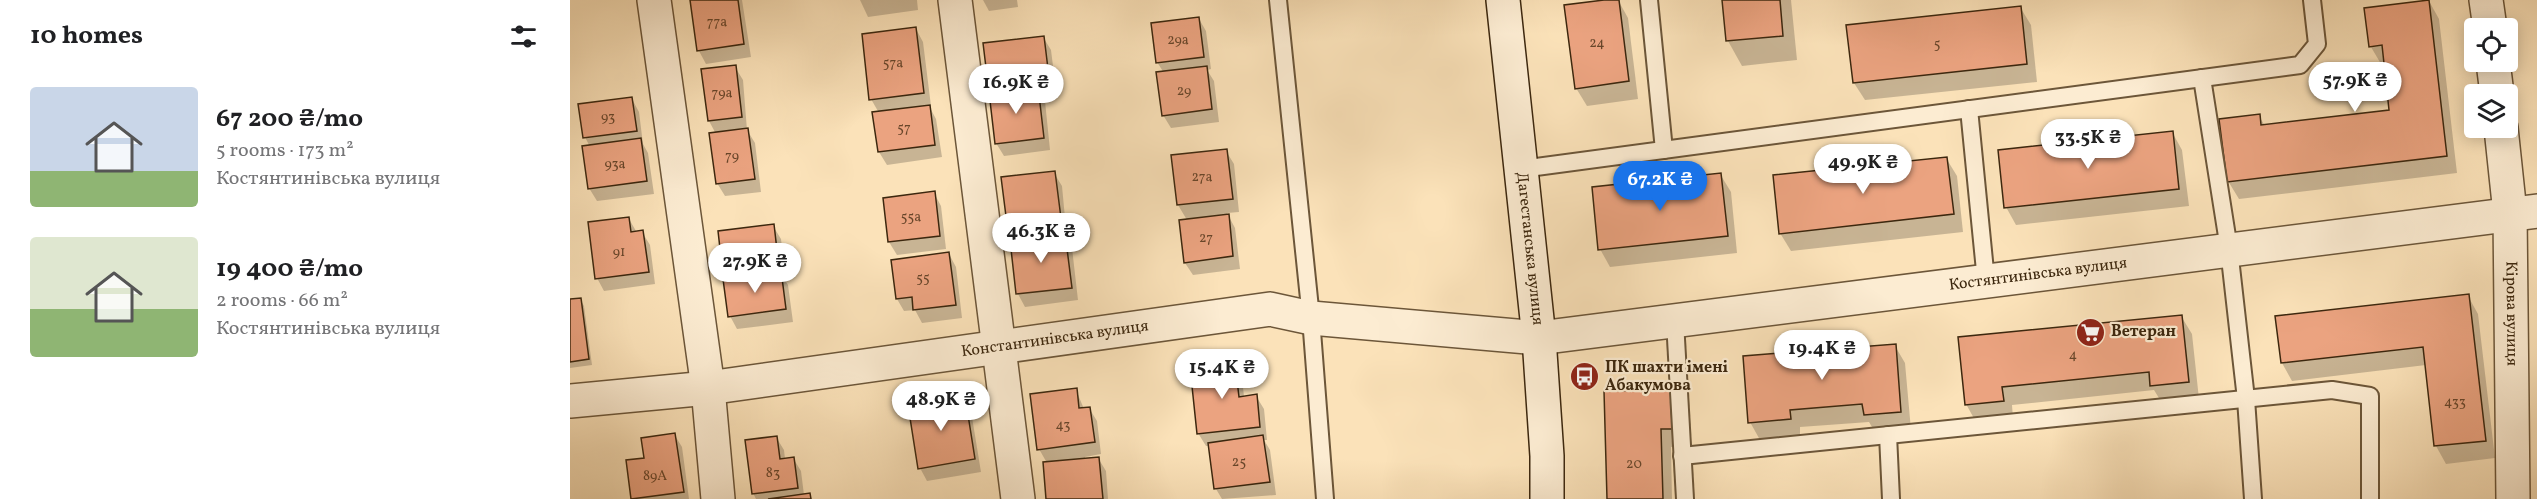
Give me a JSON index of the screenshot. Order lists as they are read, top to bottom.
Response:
{
  "streets": {
    "street": [
      "Дагестанська вулиця",
      "Костянтинівська вулиця",
      "Кірова вулиця",
      "Константинівська вулиця"
    ]
  },
  "crossings": [
    ["Дагестанська вулиця", "Костянтинівська вулиця"],
    ["Дагестанська вулиця", "Константинівська вулиця"],
    ["Костянтинівська вулиця", "Кірова вулиця"],
    ["Костянтинівська вулиця", "Константинівська вулиця"]
  ],
  "places": {
    "supermarket": ["Ветеран"],
    "bus stop": ["ПК шахти імені Абакумова"]
  },
  "house_numbers": [
    "77а",
    "29а",
    "24",
    "5",
    "57а",
    "29",
    "79а",
    "93",
    "57",
    "79",
    "93а",
    "27а",
    "55а",
    "27",
    "91",
    "55",
    "4",
    "433",
    "43",
    "25",
    "20",
    "83",
    "89А"
  ],
  "page": {
    "heading": "10 homes",
    "price": [
      "57.9K ₴",
      "16.9K ₴",
      "33.5K ₴",
      "49.9K ₴",
      "67.2K ₴",
      "46.3K ₴",
      "27.9K ₴",
      "19.4K ₴",
      "15.4K ₴",
      "48.9K ₴"
    ],
    "list": [
      {
        "name": "67 200 ₴/mo",
        "note": "5 rooms · 173 m² · Костянтинівська вулиця"
      },
      {
        "name": "19 400 ₴/mo",
        "note": "2 rooms · 66 m² · Костянтинівська вулиця"
      }
    ]
  }
}
